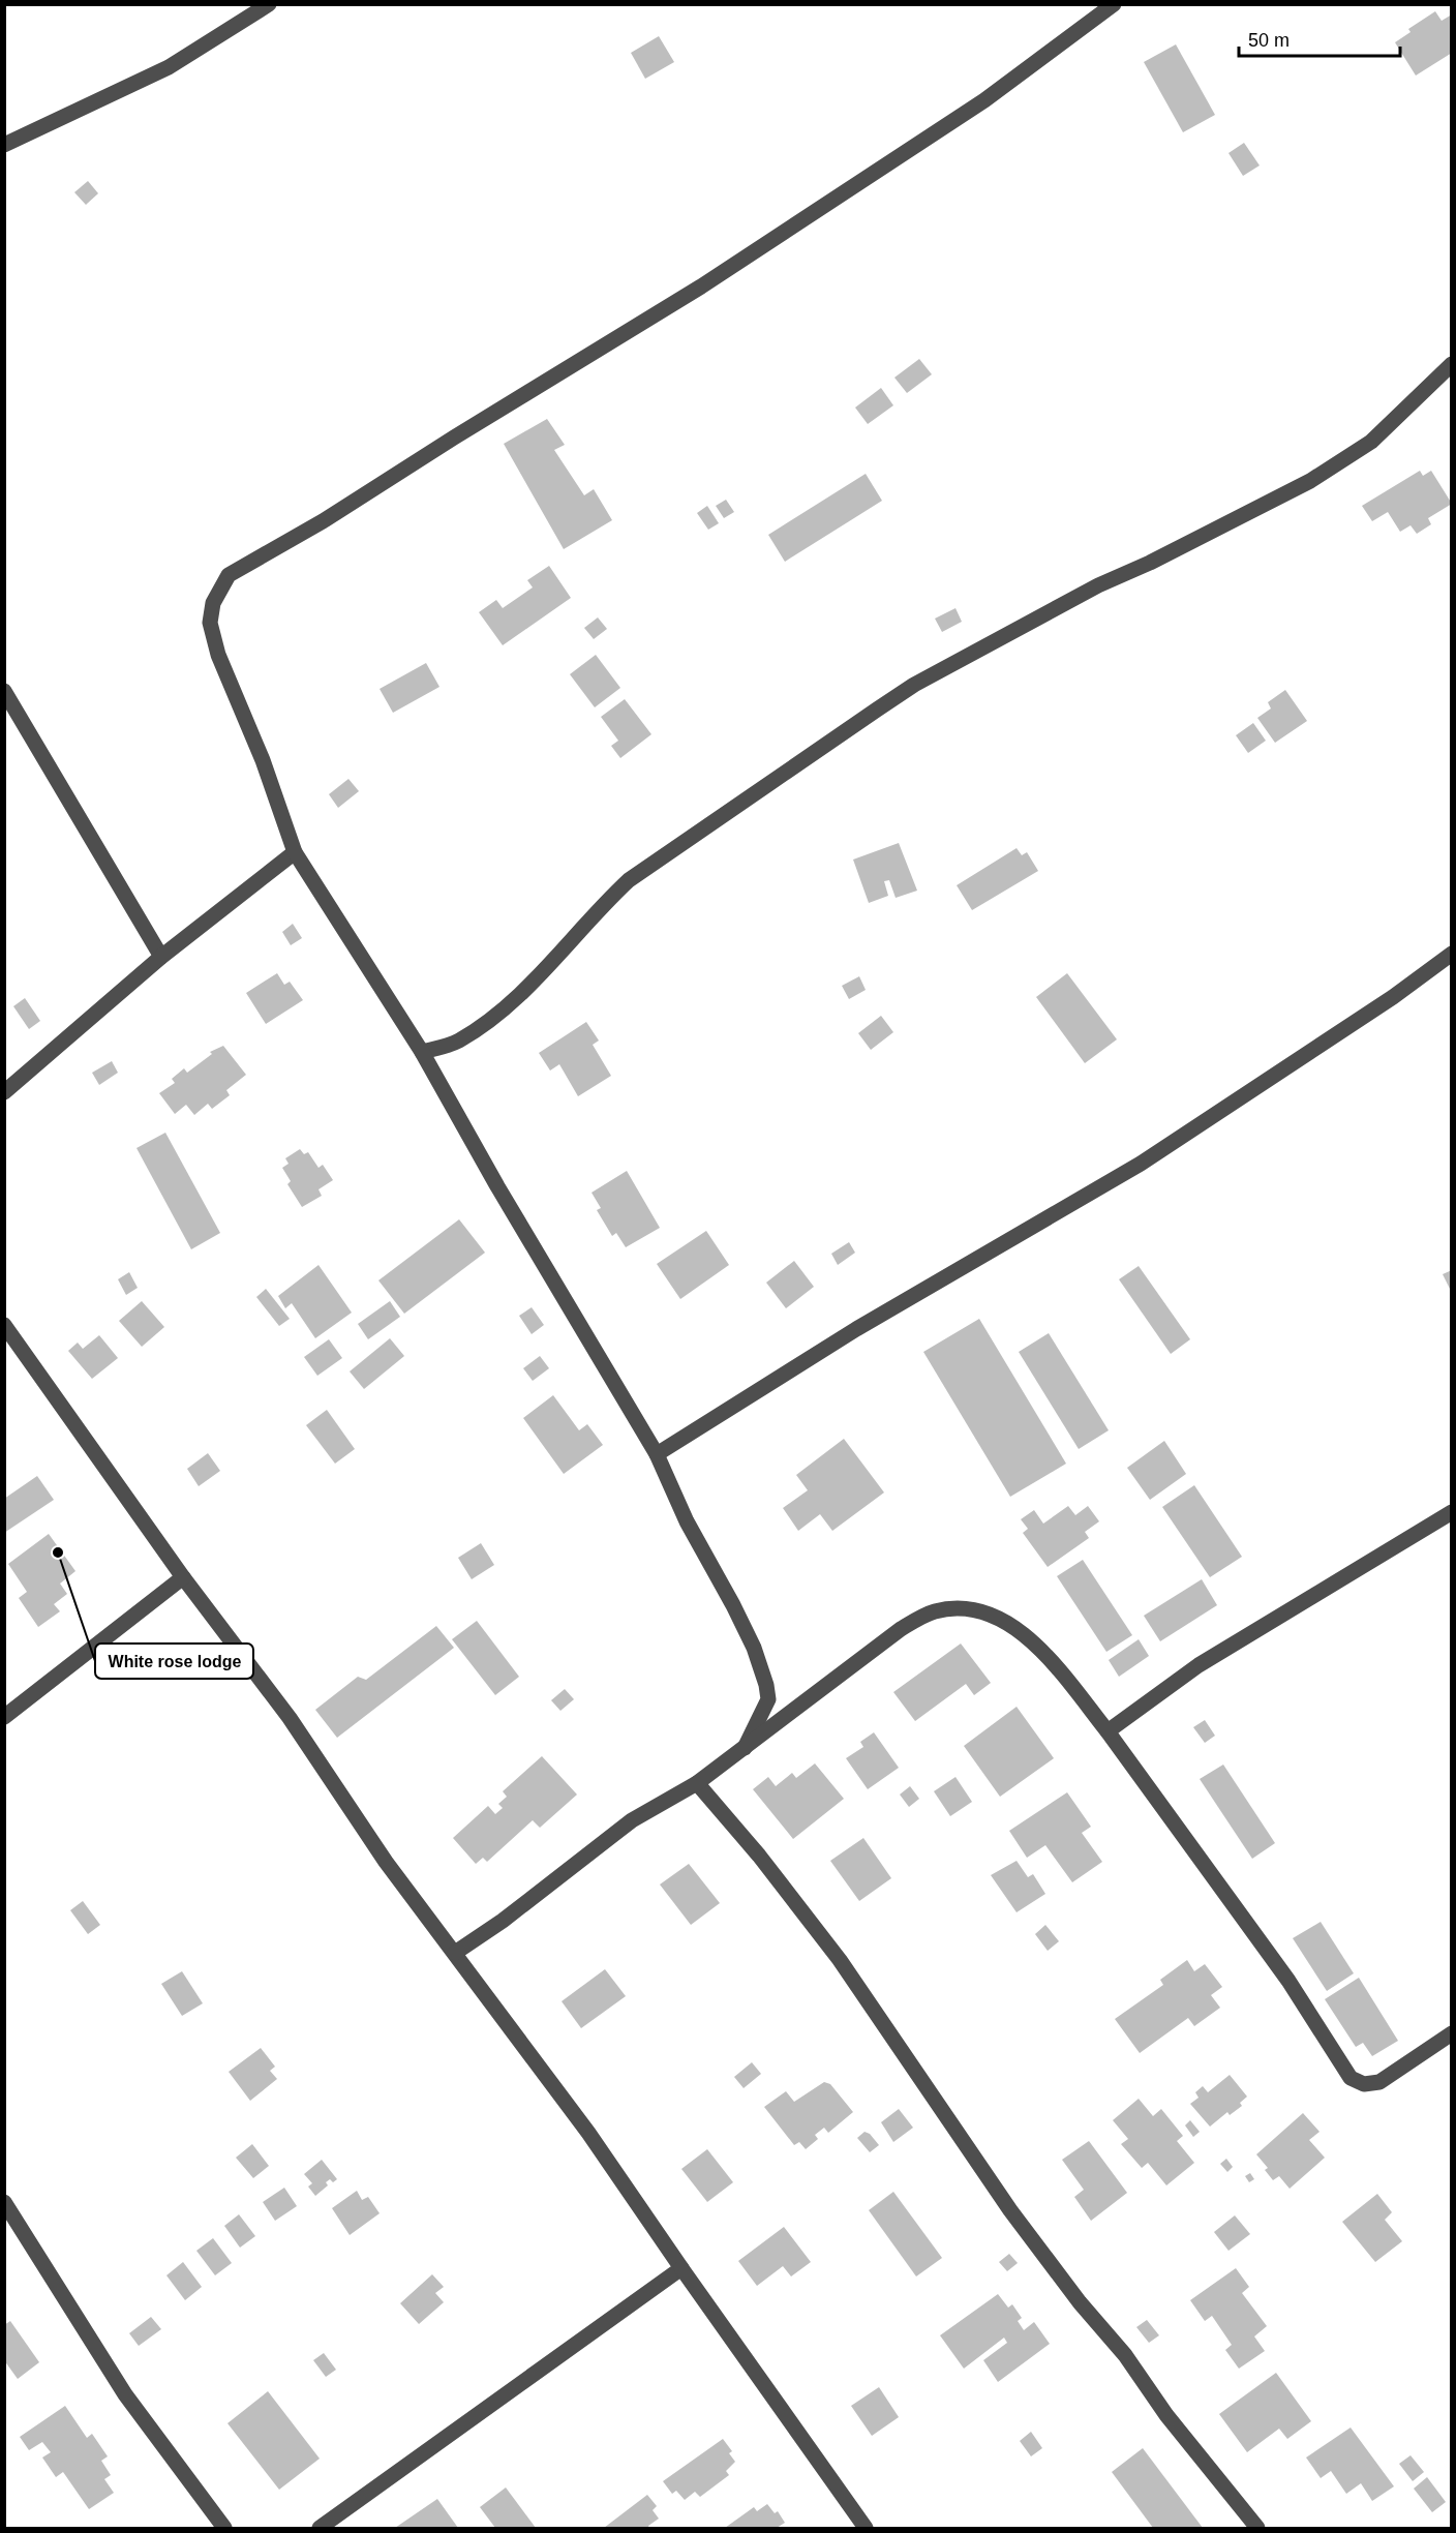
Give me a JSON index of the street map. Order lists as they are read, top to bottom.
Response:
{
  "places": ["White rose lodge"],
  "scale_bar": "50 m"
}
